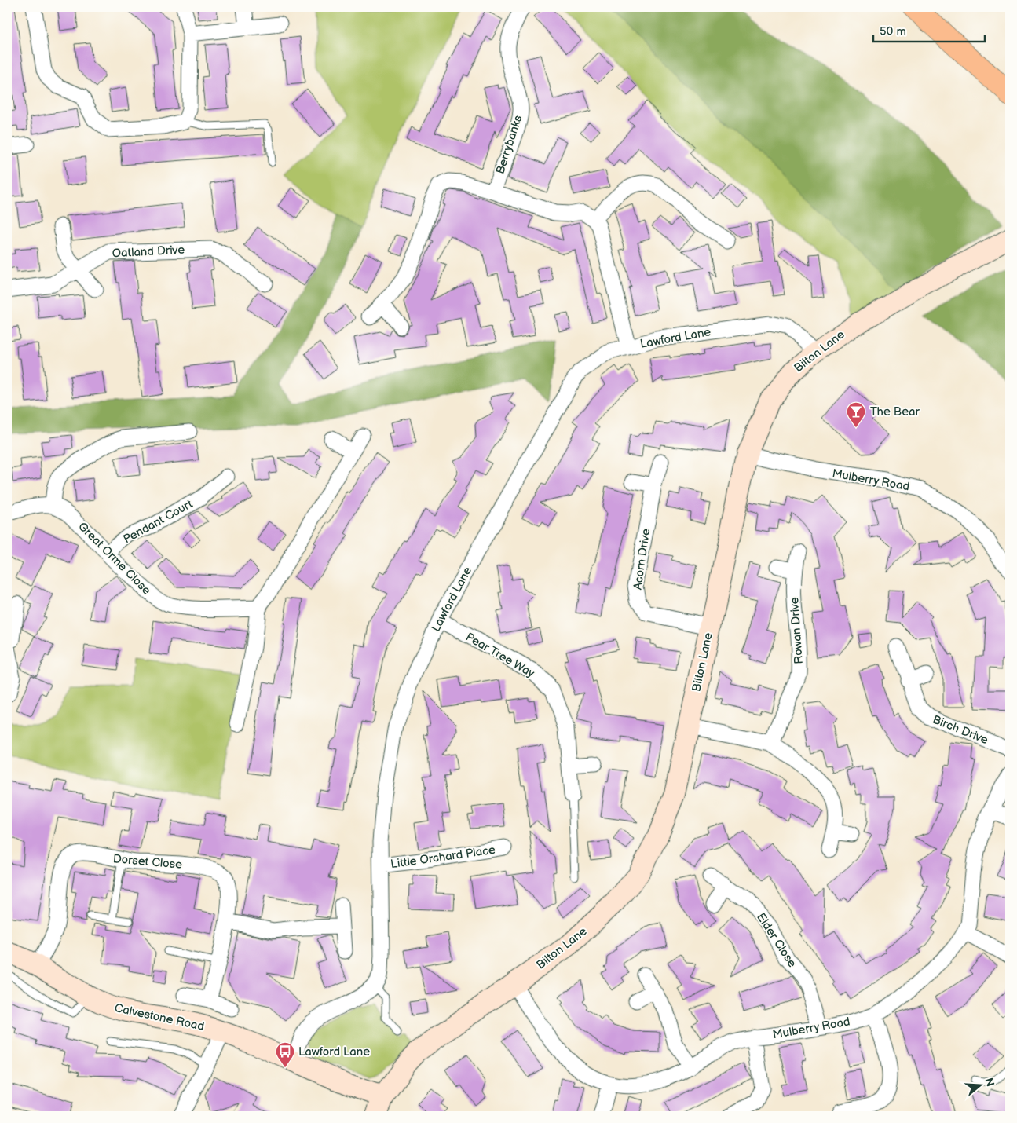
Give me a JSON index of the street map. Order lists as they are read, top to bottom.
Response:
{
  "streets": {
    "street": [
      "Berrybanks",
      "Oatland Drive",
      "Lawford Lane",
      "Bilton Lane",
      "Mulberry Road",
      "Pendant Court",
      "Great Orme Close",
      "Acorn Drive",
      "Rowan Drive",
      "Pear Tree Way",
      "Birch Drive",
      "Little Orchard Place",
      "Dorset Close",
      "Elder Close",
      "Calvestone Road"
    ]
  },
  "crossings": [
    ["Lawford Lane", "Bilton Lane"],
    ["Lawford Lane", "Pear Tree Way"],
    ["Lawford Lane", "Little Orchard Place"],
    ["Lawford Lane", "Calvestone Road"],
    ["Bilton Lane", "Mulberry Road"],
    ["Bilton Lane", "Acorn Drive"],
    ["Bilton Lane", "Calvestone Road"],
    ["Mulberry Road", "Elder Close"],
    ["Pendant Court", "Great Orme Close"],
    ["Dorset Close", "Calvestone Road"]
  ],
  "places": {
    "bar": ["The Bear"],
    "bus stop": ["Lawford Lane"]
  },
  "scale_bar": "50 m",
  "north": "right"
}
